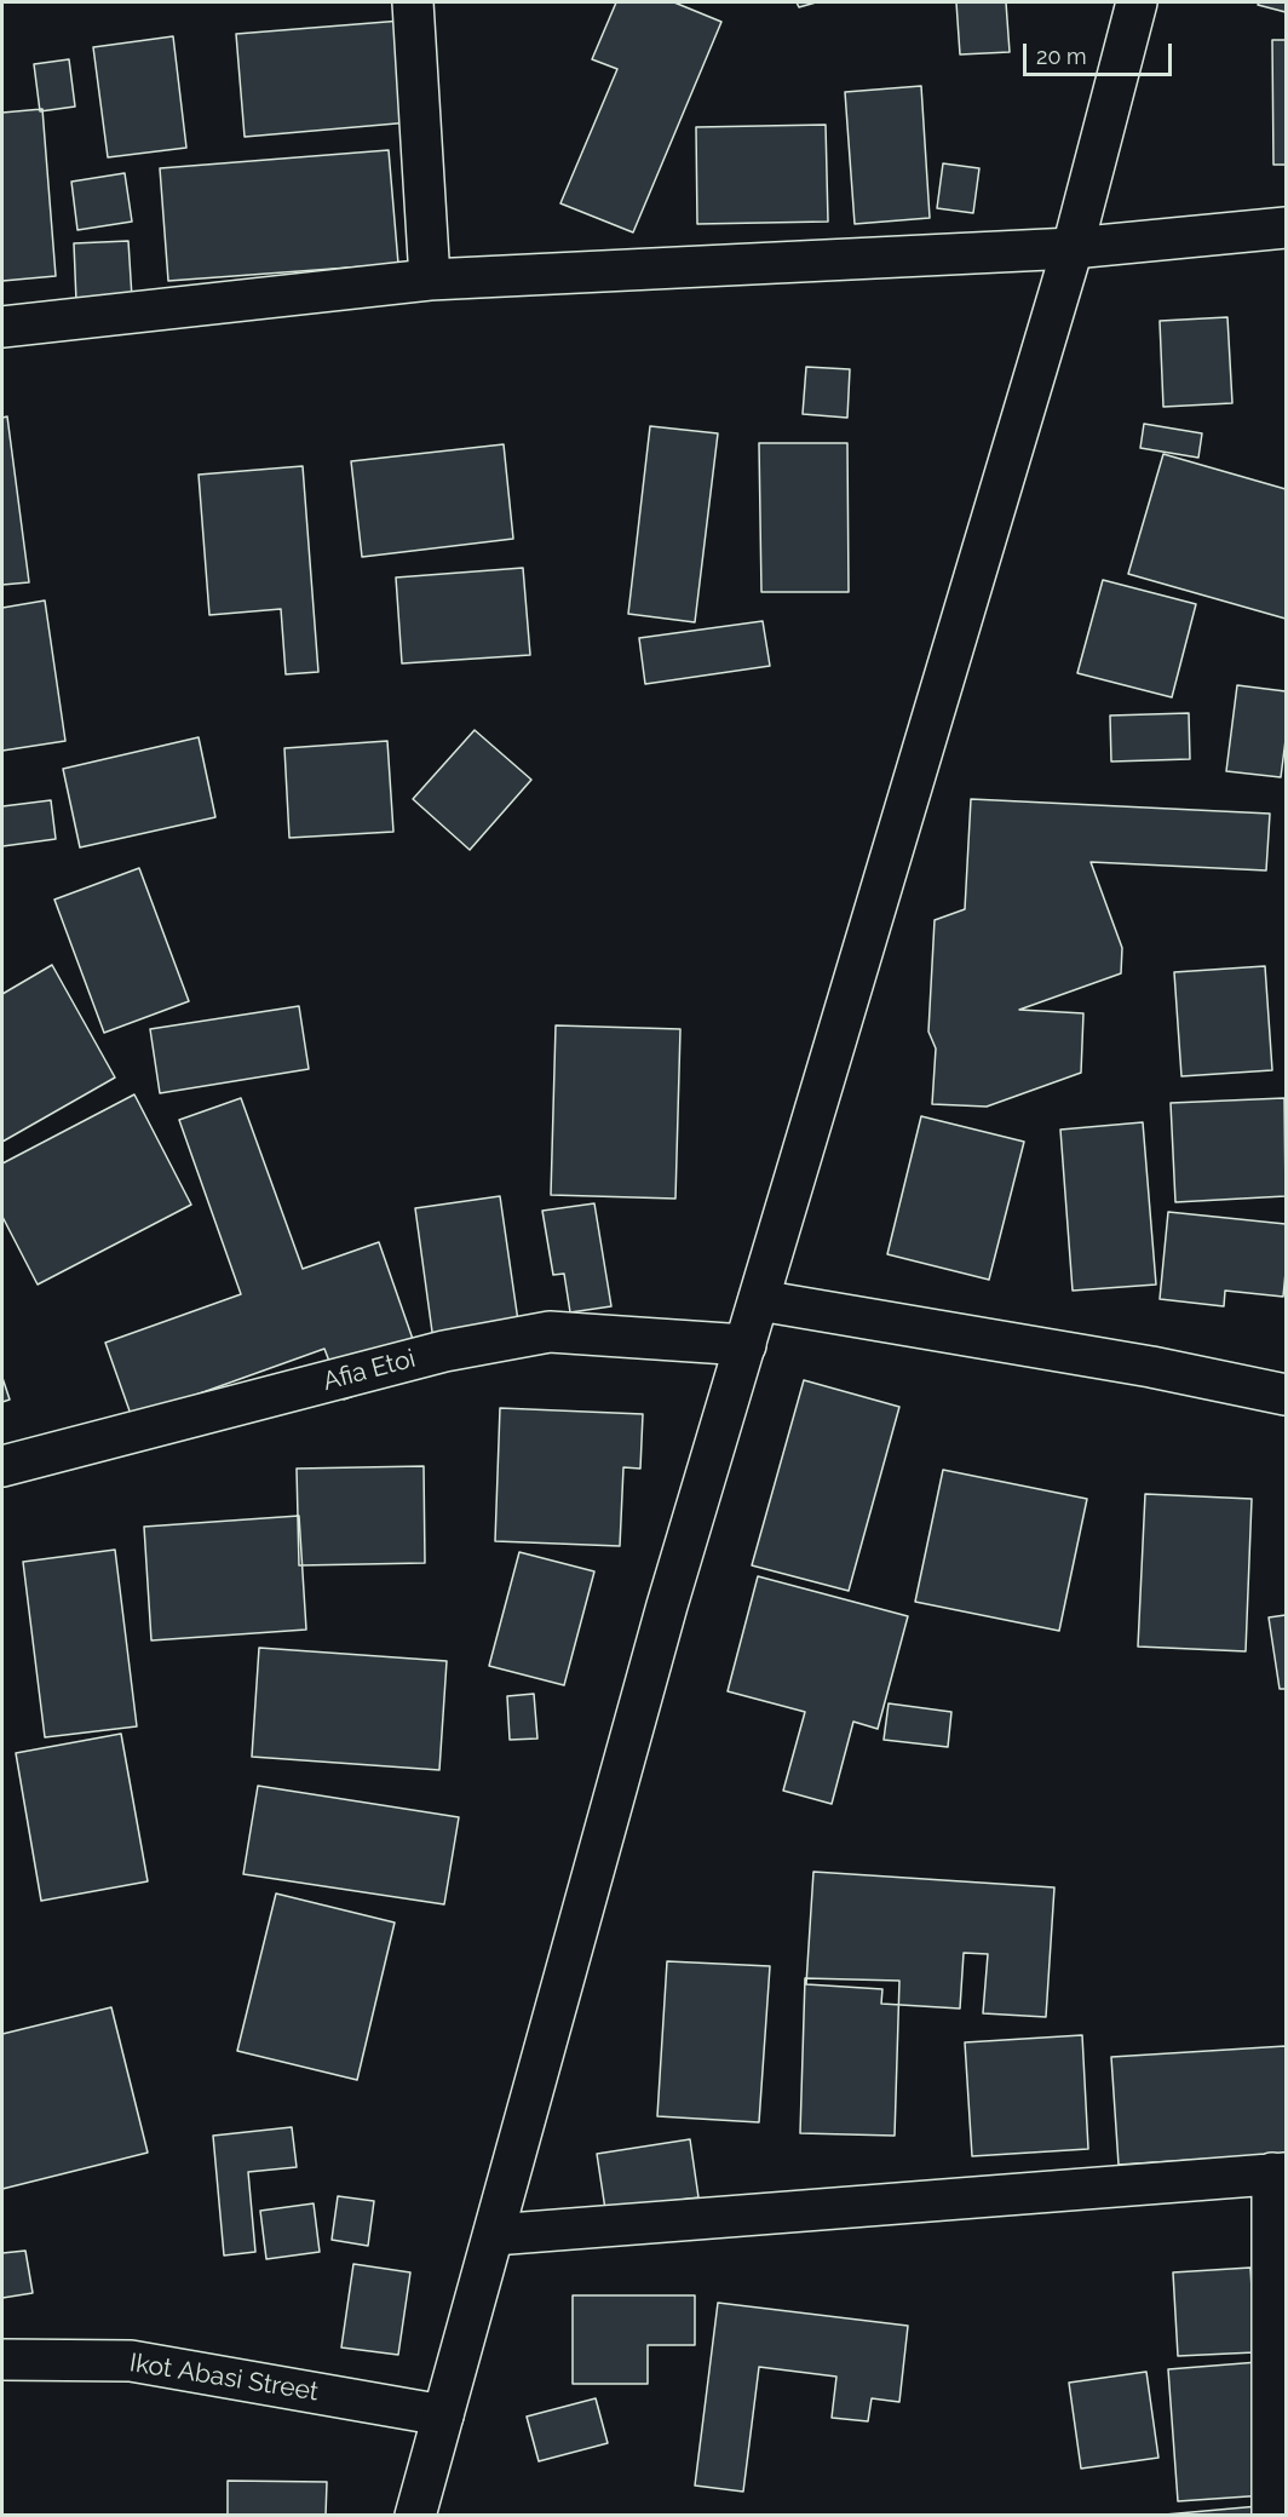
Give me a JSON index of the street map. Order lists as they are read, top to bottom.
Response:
{
  "streets": {
    "street": ["Afia Etoi", "Ikot Abasi Street"]
  },
  "scale_bar": "20 m"
}
